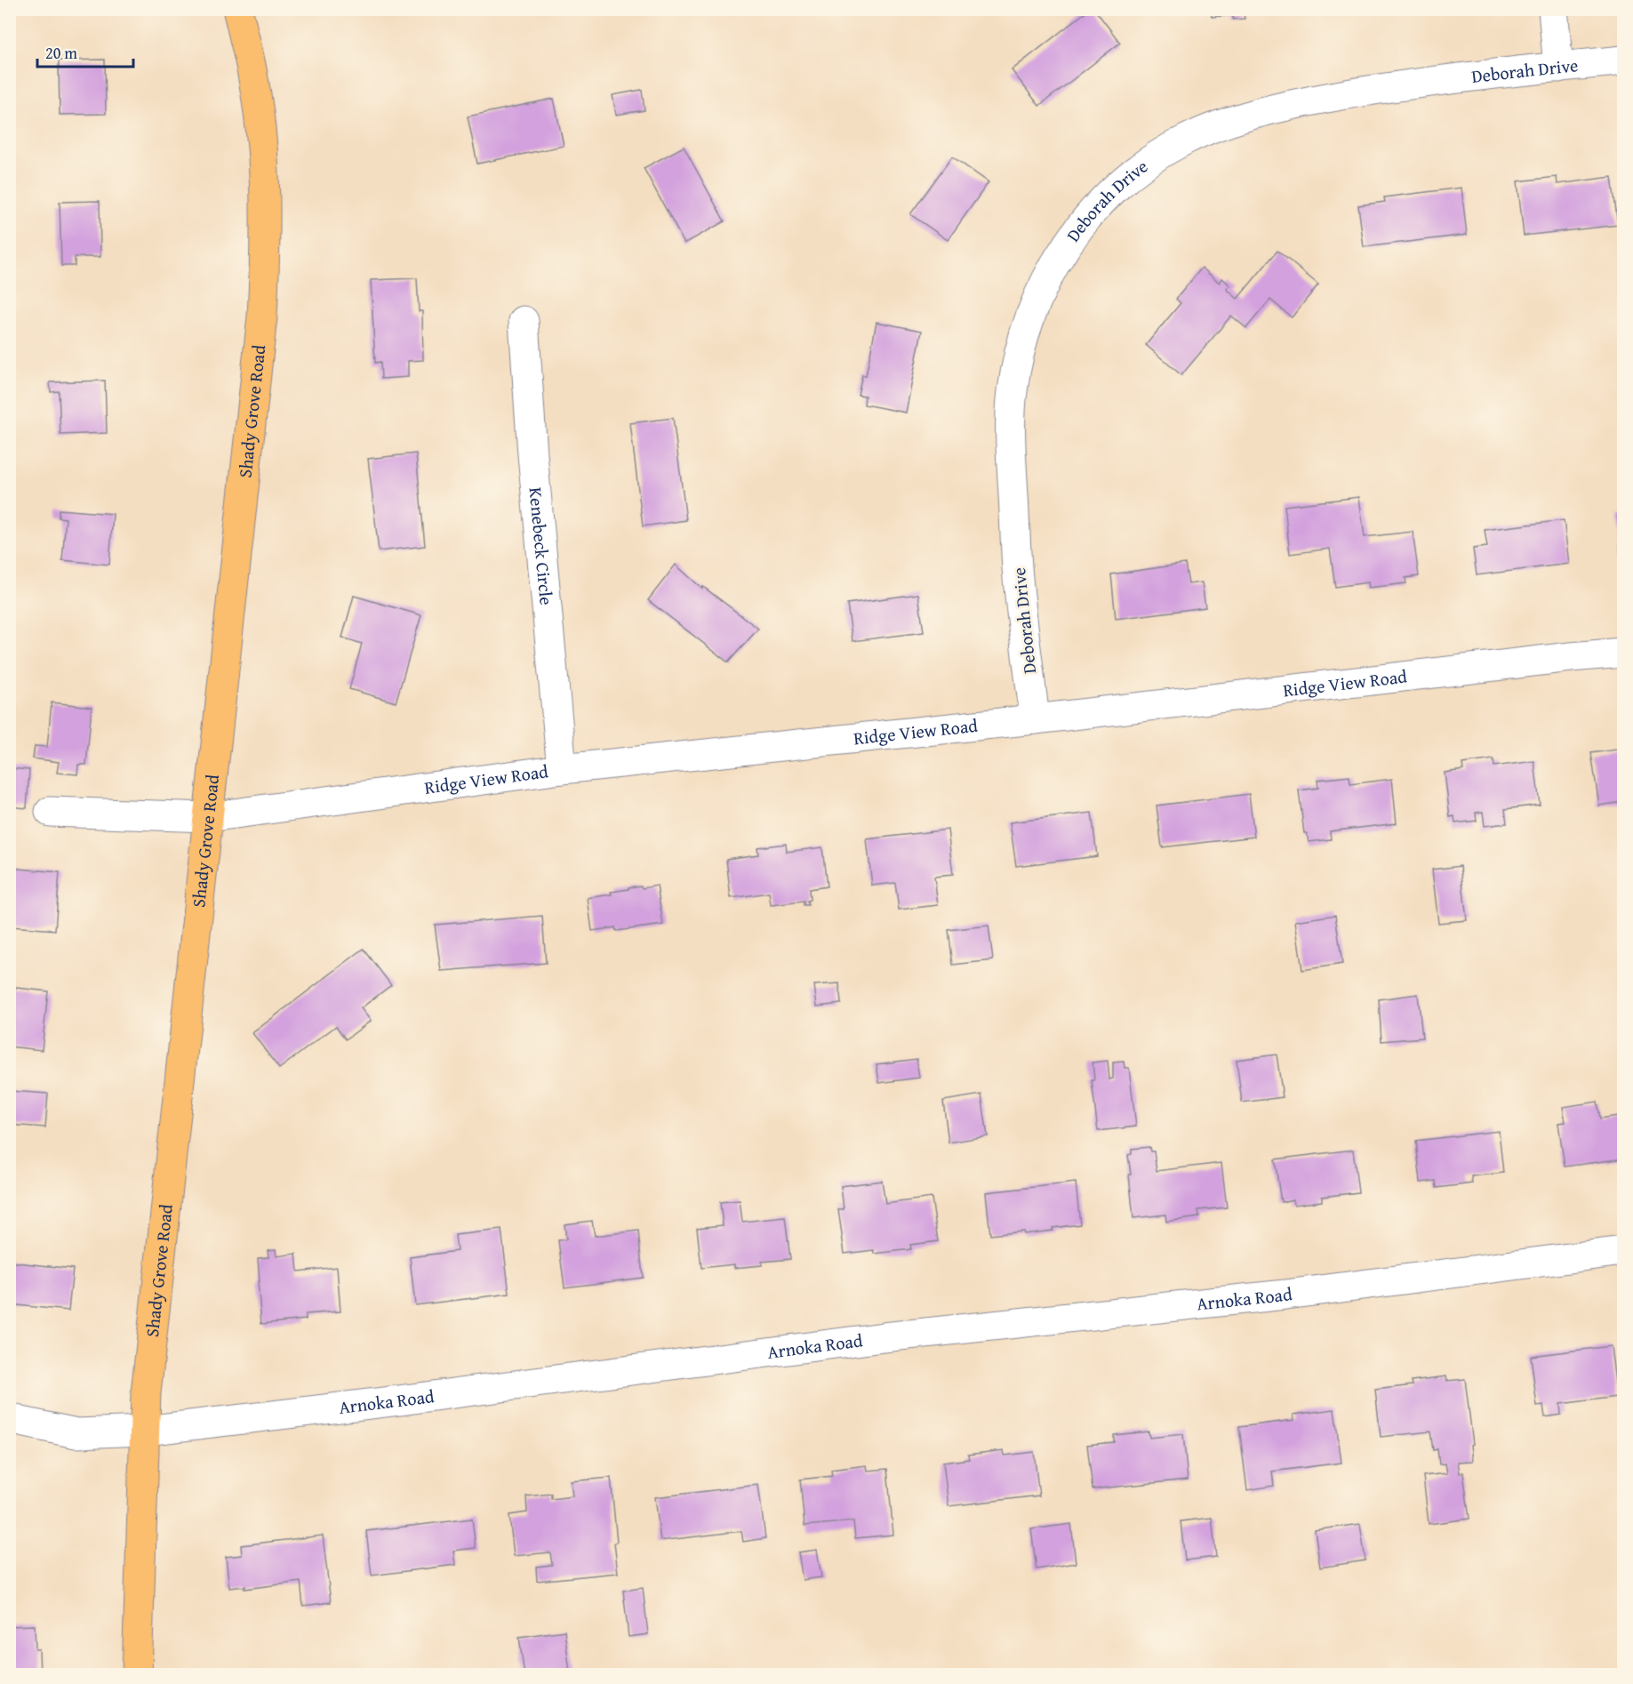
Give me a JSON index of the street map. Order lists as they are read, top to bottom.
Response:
{
  "streets": {
    "main road": ["Shady Grove Road"],
    "street": [
      "Deborah Drive",
      "Kenebeck Circle",
      "Ridge View Road",
      "Arnoka Road"
    ]
  },
  "crossings": [
    ["Deborah Drive", "Ridge View Road"],
    ["Shady Grove Road", "Ridge View Road"],
    ["Shady Grove Road", "Arnoka Road"],
    ["Kenebeck Circle", "Ridge View Road"]
  ],
  "scale_bar": "20 m"
}
